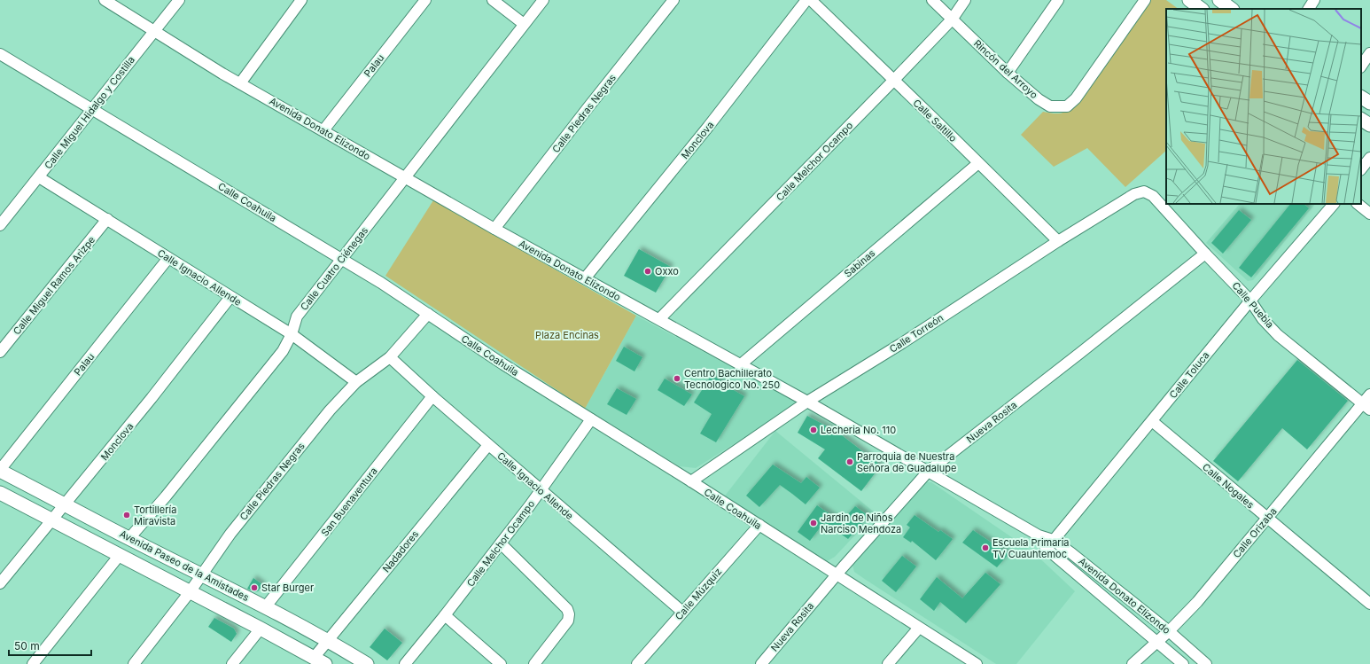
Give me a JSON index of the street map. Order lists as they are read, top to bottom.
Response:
{
  "streets": {
    "street": [
      "Palau",
      "Rincón del Arroyo",
      "Calle Miguel Hidalgo y Costilla",
      "Calle Piedras Negras",
      "Calle Saltillo",
      "Avenida Donato Elizondo",
      "Monclova",
      "Calle Melchor Ocampo",
      "Calle Coahuila",
      "Sabinas",
      "Calle Cuatro Ciénegas",
      "Calle Ignacio Allende",
      "Calle Miguel Ramos Arizpe",
      "Calle Puebla",
      "Calle Torreón",
      "Calle Toluca",
      "Nueva Rosita",
      "Calle Nogales",
      "San Buenaventura",
      "Calle Orizaba",
      "Nadadores",
      "Avenida Paseo de la Amistades",
      "Calle Múzquiz"
    ]
  },
  "crossings": [
    ["Palau", "Avenida Donato Elizondo"],
    ["Palau", "Calle Ignacio Allende"],
    ["Palau", "Avenida Paseo de la Amistades"],
    ["Rincón del Arroyo", "Calle Melchor Ocampo"],
    ["Calle Miguel Hidalgo y Costilla", "Avenida Donato Elizondo"],
    ["Calle Miguel Hidalgo y Costilla", "Calle Coahuila"],
    ["Calle Miguel Hidalgo y Costilla", "Calle Ignacio Allende"],
    ["Calle Piedras Negras", "Avenida Donato Elizondo"],
    ["Calle Piedras Negras", "Calle Coahuila"],
    ["Calle Piedras Negras", "Calle Ignacio Allende"],
    ["Calle Piedras Negras", "Avenida Paseo de la Amistades"],
    ["Calle Saltillo", "Calle Melchor Ocampo"],
    ["Calle Saltillo", "Sabinas"],
    ["Calle Saltillo", "Calle Torreón"],
    ["Avenida Donato Elizondo", "Monclova"],
    ["Avenida Donato Elizondo", "Calle Melchor Ocampo"],
    ["Avenida Donato Elizondo", "Sabinas"],
    ["Avenida Donato Elizondo", "Calle Cuatro Ciénegas"],
    ["Avenida Donato Elizondo", "Calle Torreón"],
    ["Avenida Donato Elizondo", "Calle Toluca"],
    ["Avenida Donato Elizondo", "Nueva Rosita"],
    ["Avenida Donato Elizondo", "Calle Orizaba"],
    ["Monclova", "Calle Ignacio Allende"],
    ["Monclova", "Avenida Paseo de la Amistades"],
    ["Calle Melchor Ocampo", "Calle Coahuila"],
    ["Calle Melchor Ocampo", "Calle Ignacio Allende"],
    ["Calle Coahuila", "Calle Cuatro Ciénegas"],
    ["Calle Coahuila", "Calle Torreón"],
    ["Calle Coahuila", "Nueva Rosita"],
    ["Calle Coahuila", "Calle Múzquiz"],
    ["Calle Cuatro Ciénegas", "Calle Ignacio Allende"],
    ["Calle Cuatro Ciénegas", "Avenida Paseo de la Amistades"],
    ["Calle Ignacio Allende", "Calle Miguel Ramos Arizpe"],
    ["Calle Ignacio Allende", "San Buenaventura"],
    ["Calle Ignacio Allende", "Nadadores"],
    ["Calle Ignacio Allende", "Calle Múzquiz"],
    ["Calle Puebla", "Calle Torreón"],
    ["Calle Puebla", "Calle Toluca"],
    ["Calle Puebla", "Nueva Rosita"],
    ["Calle Puebla", "Calle Orizaba"],
    ["Calle Toluca", "Calle Nogales"],
    ["Calle Nogales", "Calle Orizaba"],
    ["San Buenaventura", "Avenida Paseo de la Amistades"],
    ["Nadadores", "Avenida Paseo de la Amistades"]
  ],
  "parks": ["Plaza Encinas"],
  "places": [
    "Oxxo",
    "Centro Bachillerato Tecnologico No. 250",
    "Lecheria No. 110",
    "Parroquia de Nuestra Señora de Guadalupe",
    "Tortillería Miravista",
    "Jardin de Niños Narciso Mendoza",
    "Escuela Primaria TV Cuauhtemoc",
    "Star Burger"
  ],
  "scale_bar": "50 m"
}
